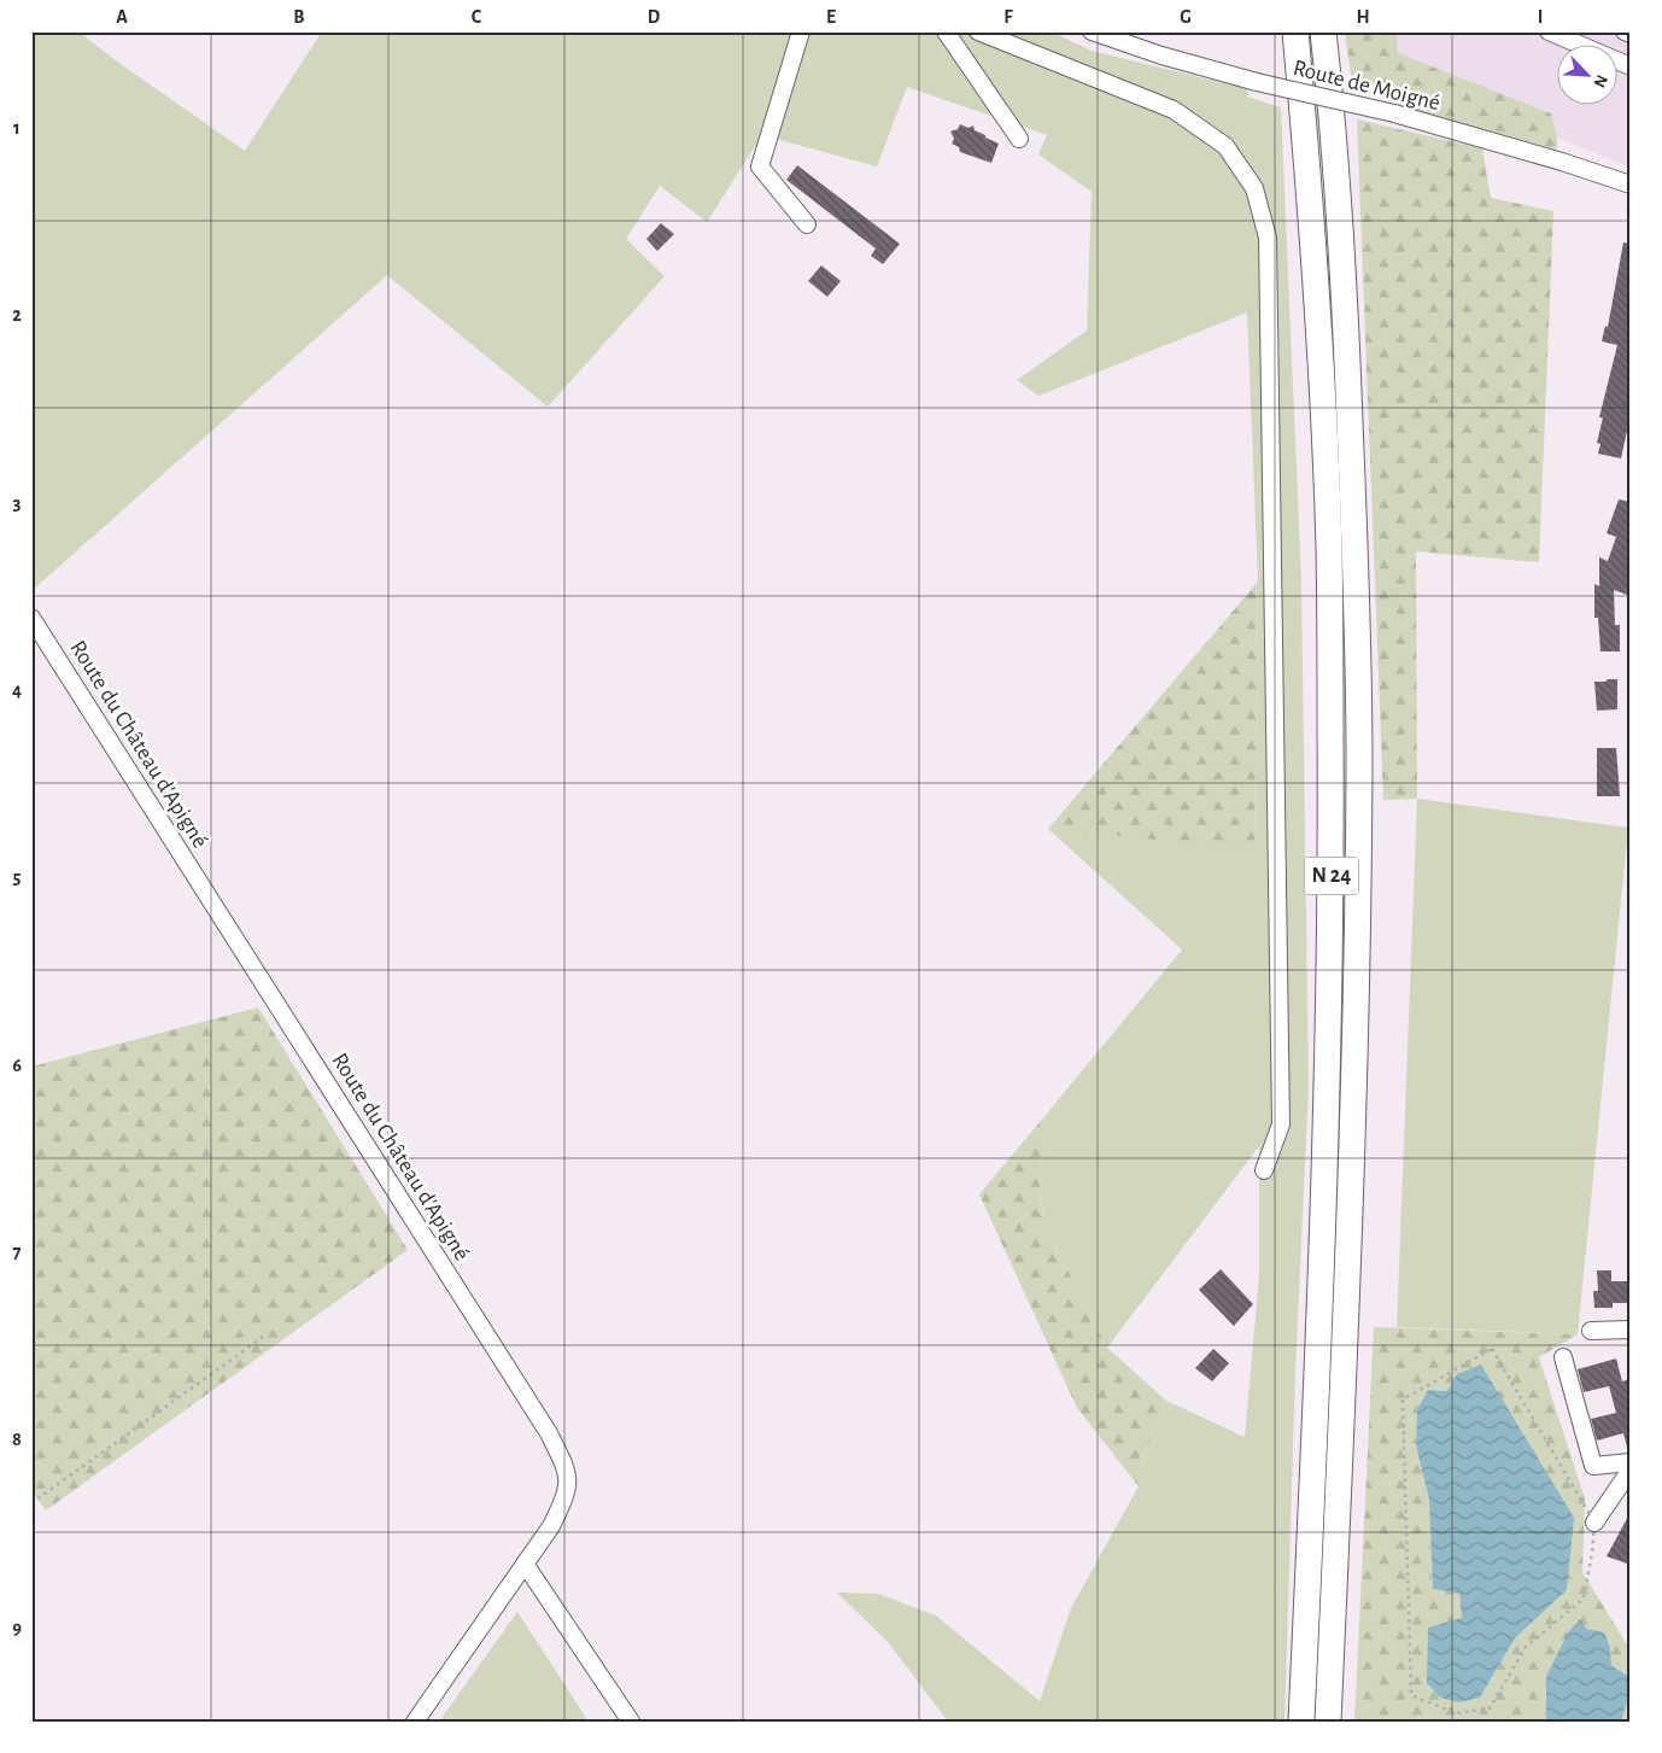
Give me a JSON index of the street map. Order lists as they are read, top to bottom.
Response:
{
  "streets": {
    "highway": ["N 24"],
    "street": ["Route de Moigné", "Route du Château d'Apigné"]
  },
  "north": "bottom right",
  "grid": {
    "columns": [
      "A",
      "B",
      "C",
      "D",
      "E",
      "F",
      "G",
      "H",
      "I"
    ],
    "rows": [
      "1",
      "2",
      "3",
      "4",
      "5",
      "6",
      "7",
      "8",
      "9"
    ]
  }
}
